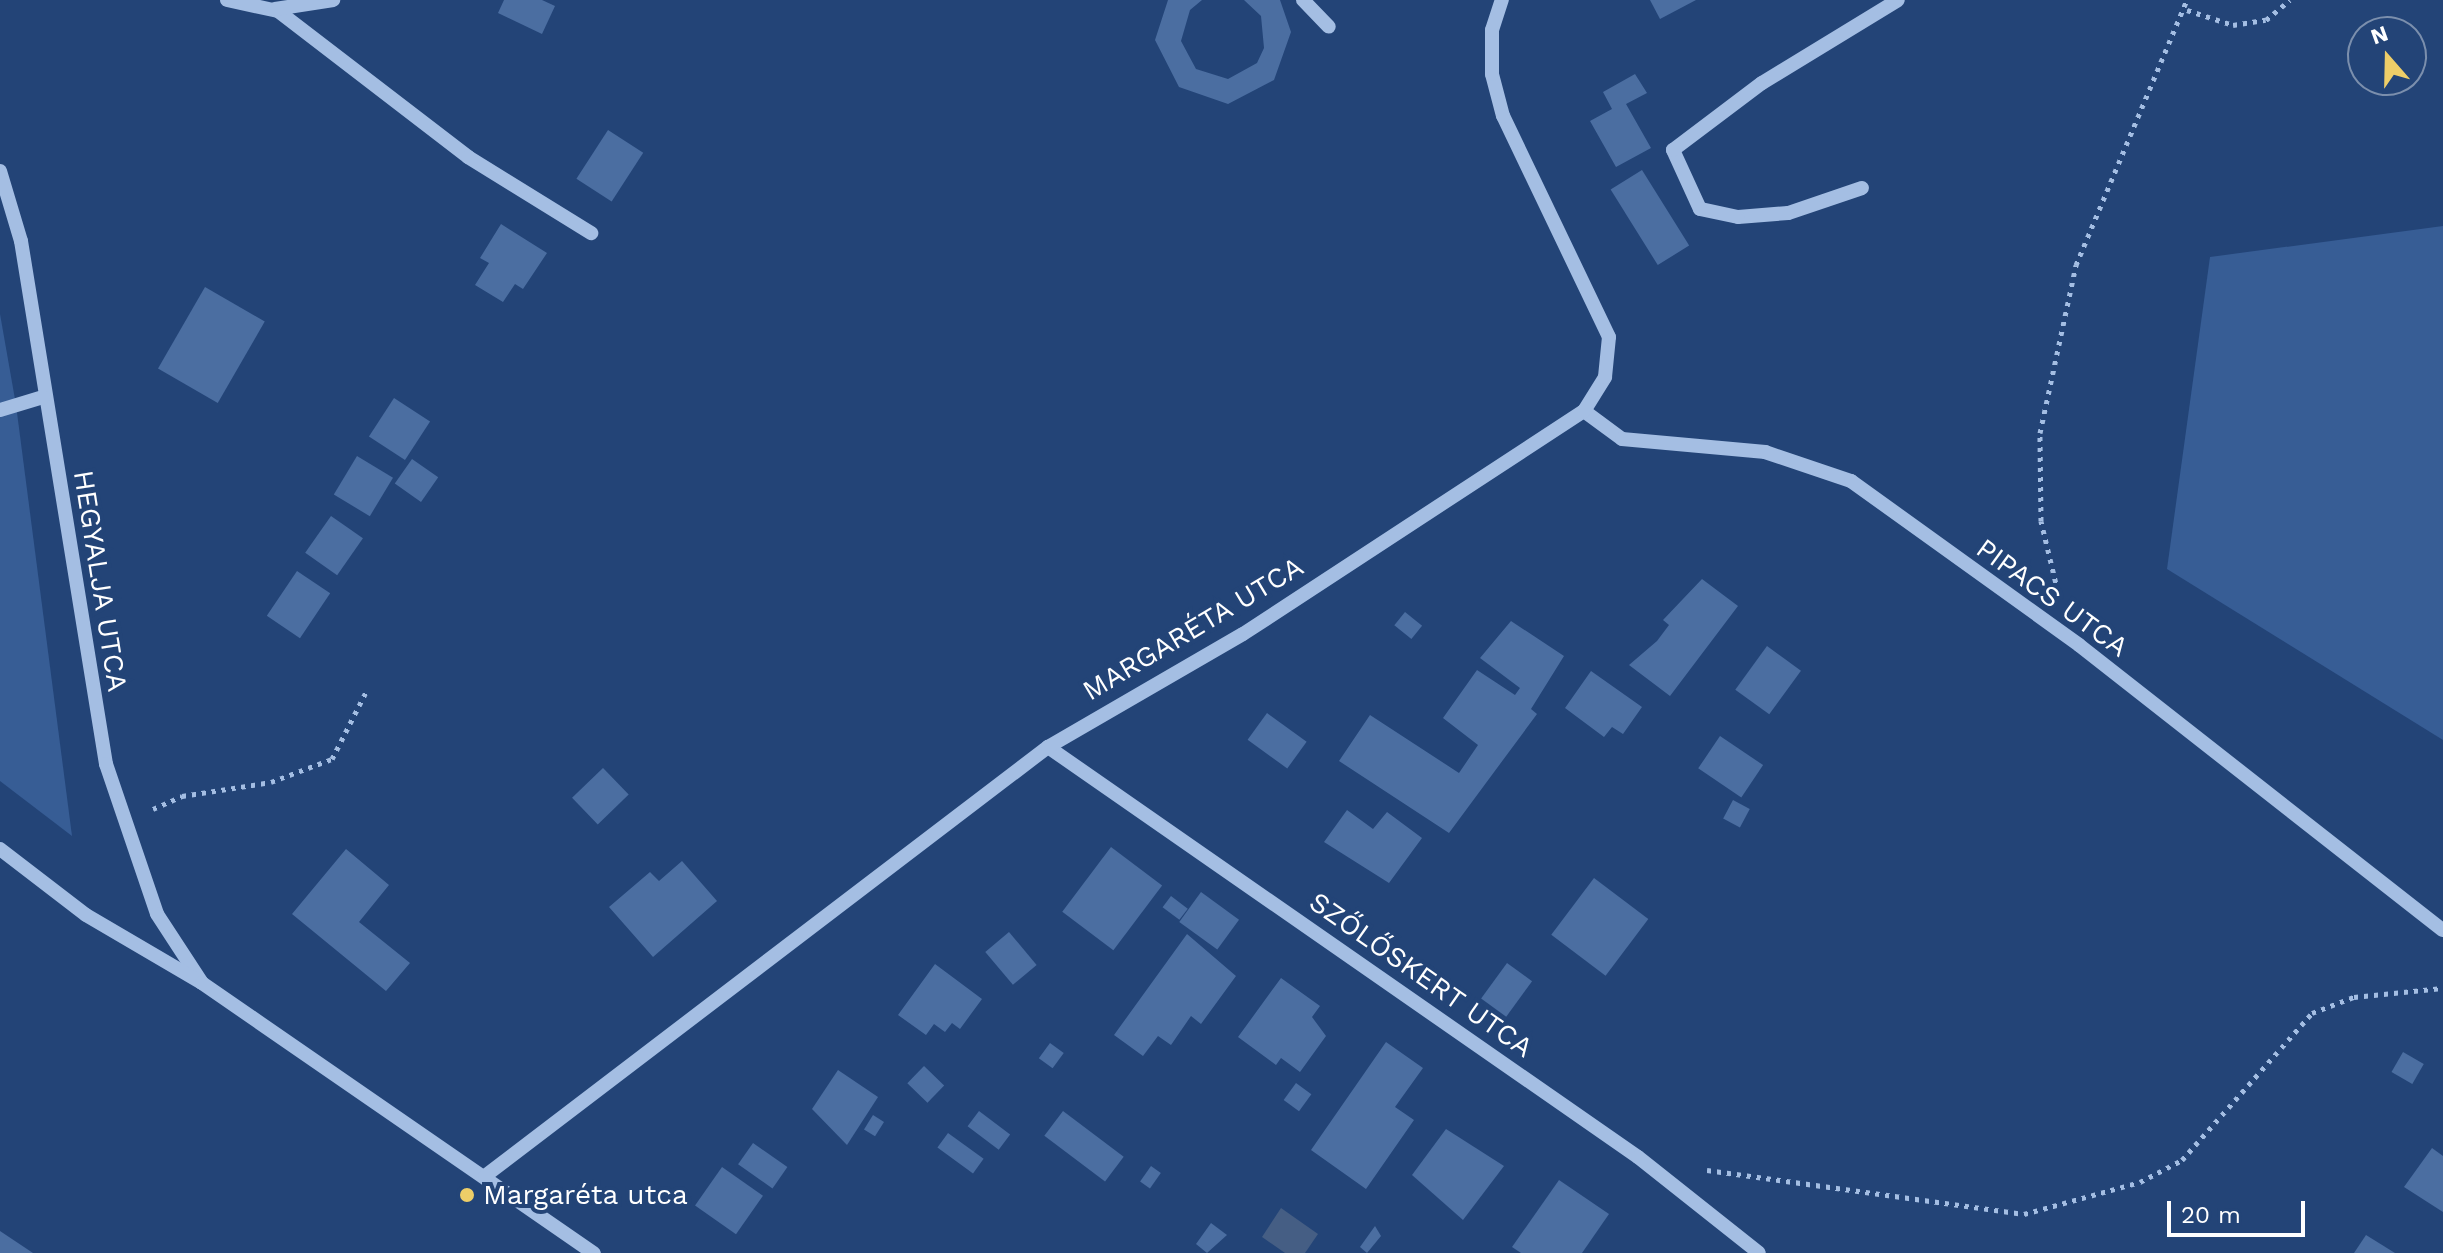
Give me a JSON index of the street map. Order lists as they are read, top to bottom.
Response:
{
  "streets": {
    "street": [
      "HEGYALJA UTCA",
      "PIPACS UTCA",
      "MARGARÉTA UTCA",
      "SZŐLŐSKERT UTCA"
    ]
  },
  "crossings": [
    ["PIPACS UTCA", "MARGARÉTA UTCA"],
    ["MARGARÉTA UTCA", "SZŐLŐSKERT UTCA"]
  ],
  "places": ["Margaréta utca"],
  "scale_bar": "20 m",
  "north": "top"
}
